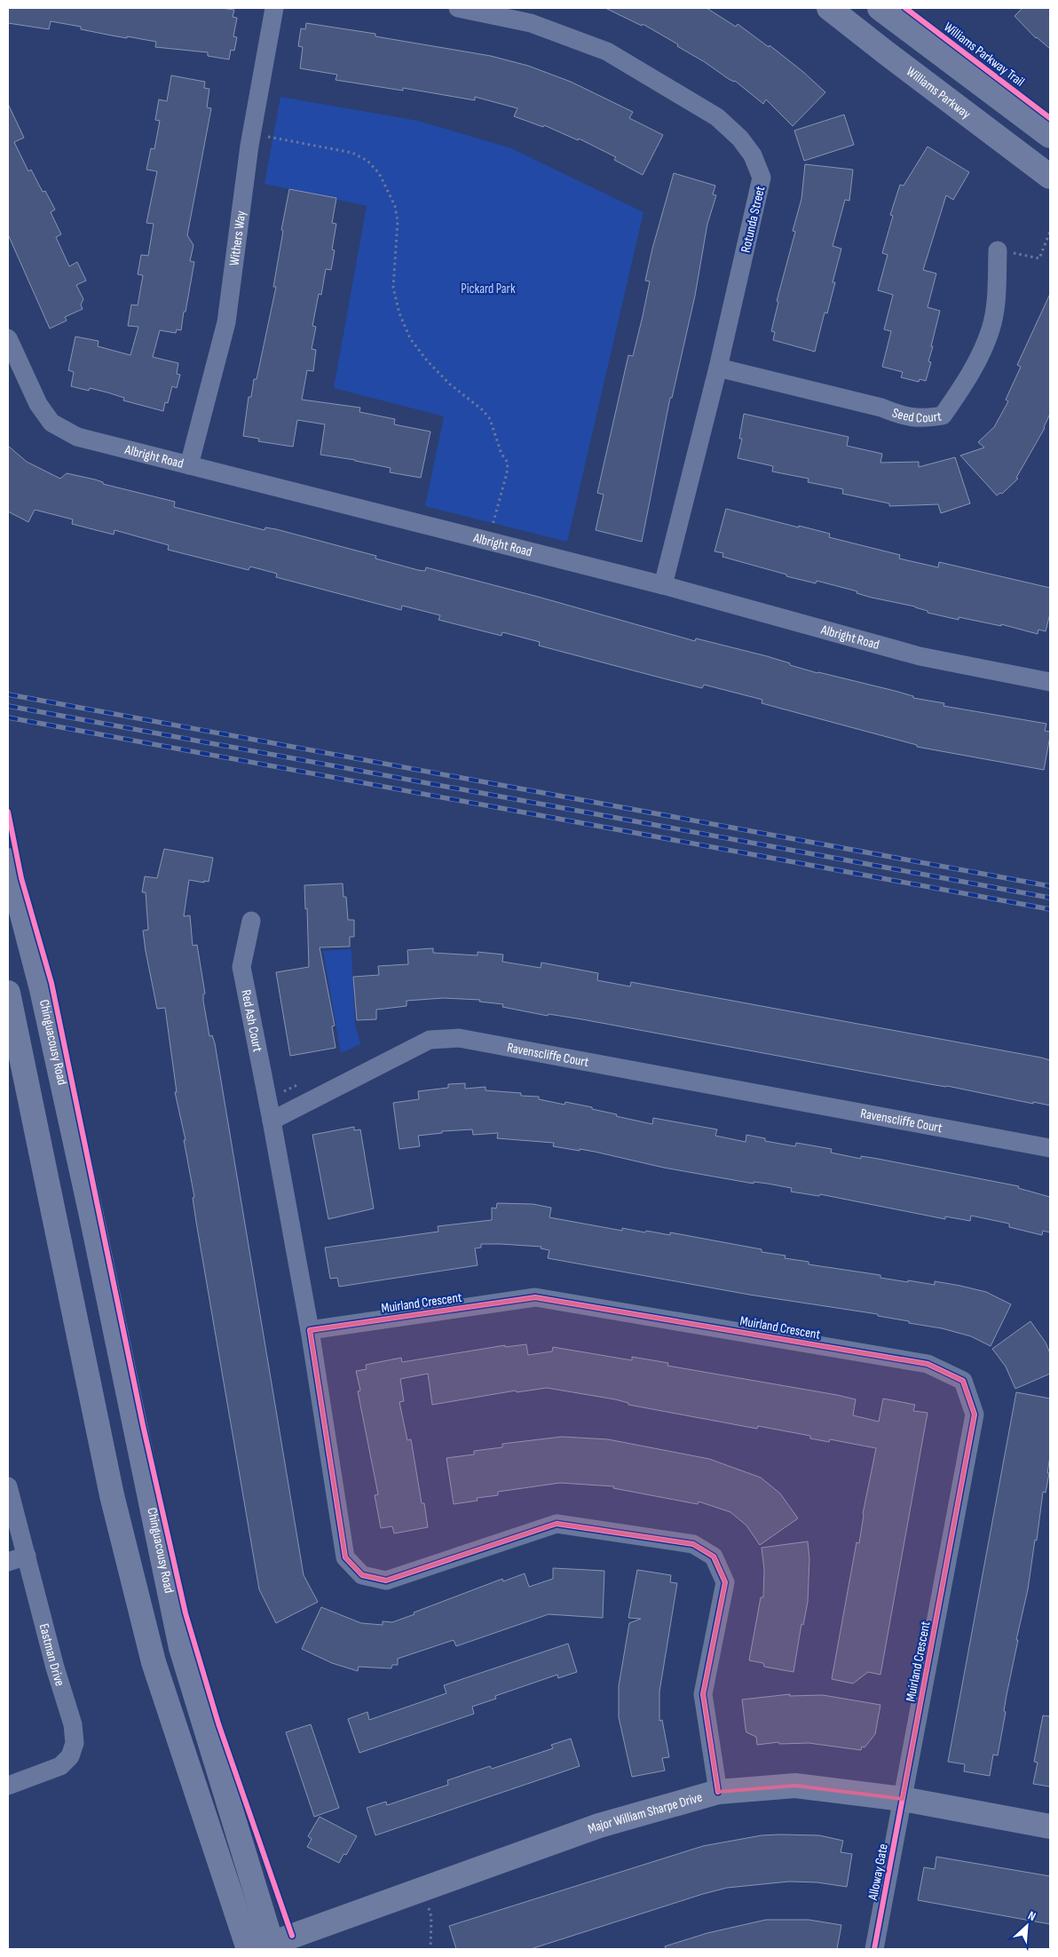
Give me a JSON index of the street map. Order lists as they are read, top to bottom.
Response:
{
  "streets": {
    "main road": ["Williams Parkway", "Chinguacousy Road", "Major William Sharpe Drive"],
    "street": [
      "Rotunda Street",
      "Withers Way",
      "Seed Court",
      "Albright Road",
      "Red Ash Court",
      "Ravenscliffe Court",
      "Muirland Crescent",
      "Eastman Drive",
      "Alloway Gate"
    ],
    "cycle path": ["Williams Parkway Trail"]
  },
  "crossings": [
    ["Rotunda Street", "Seed Court"],
    ["Rotunda Street", "Albright Road"],
    ["Withers Way", "Albright Road"],
    ["Red Ash Court", "Ravenscliffe Court"],
    ["Chinguacousy Road", "Major William Sharpe Drive"],
    ["Muirland Crescent", "Major William Sharpe Drive"],
    ["Muirland Crescent", "Alloway Gate"],
    ["Major William Sharpe Drive", "Alloway Gate"]
  ],
  "parks": ["Pickard Park"],
  "north": "top right"
}
